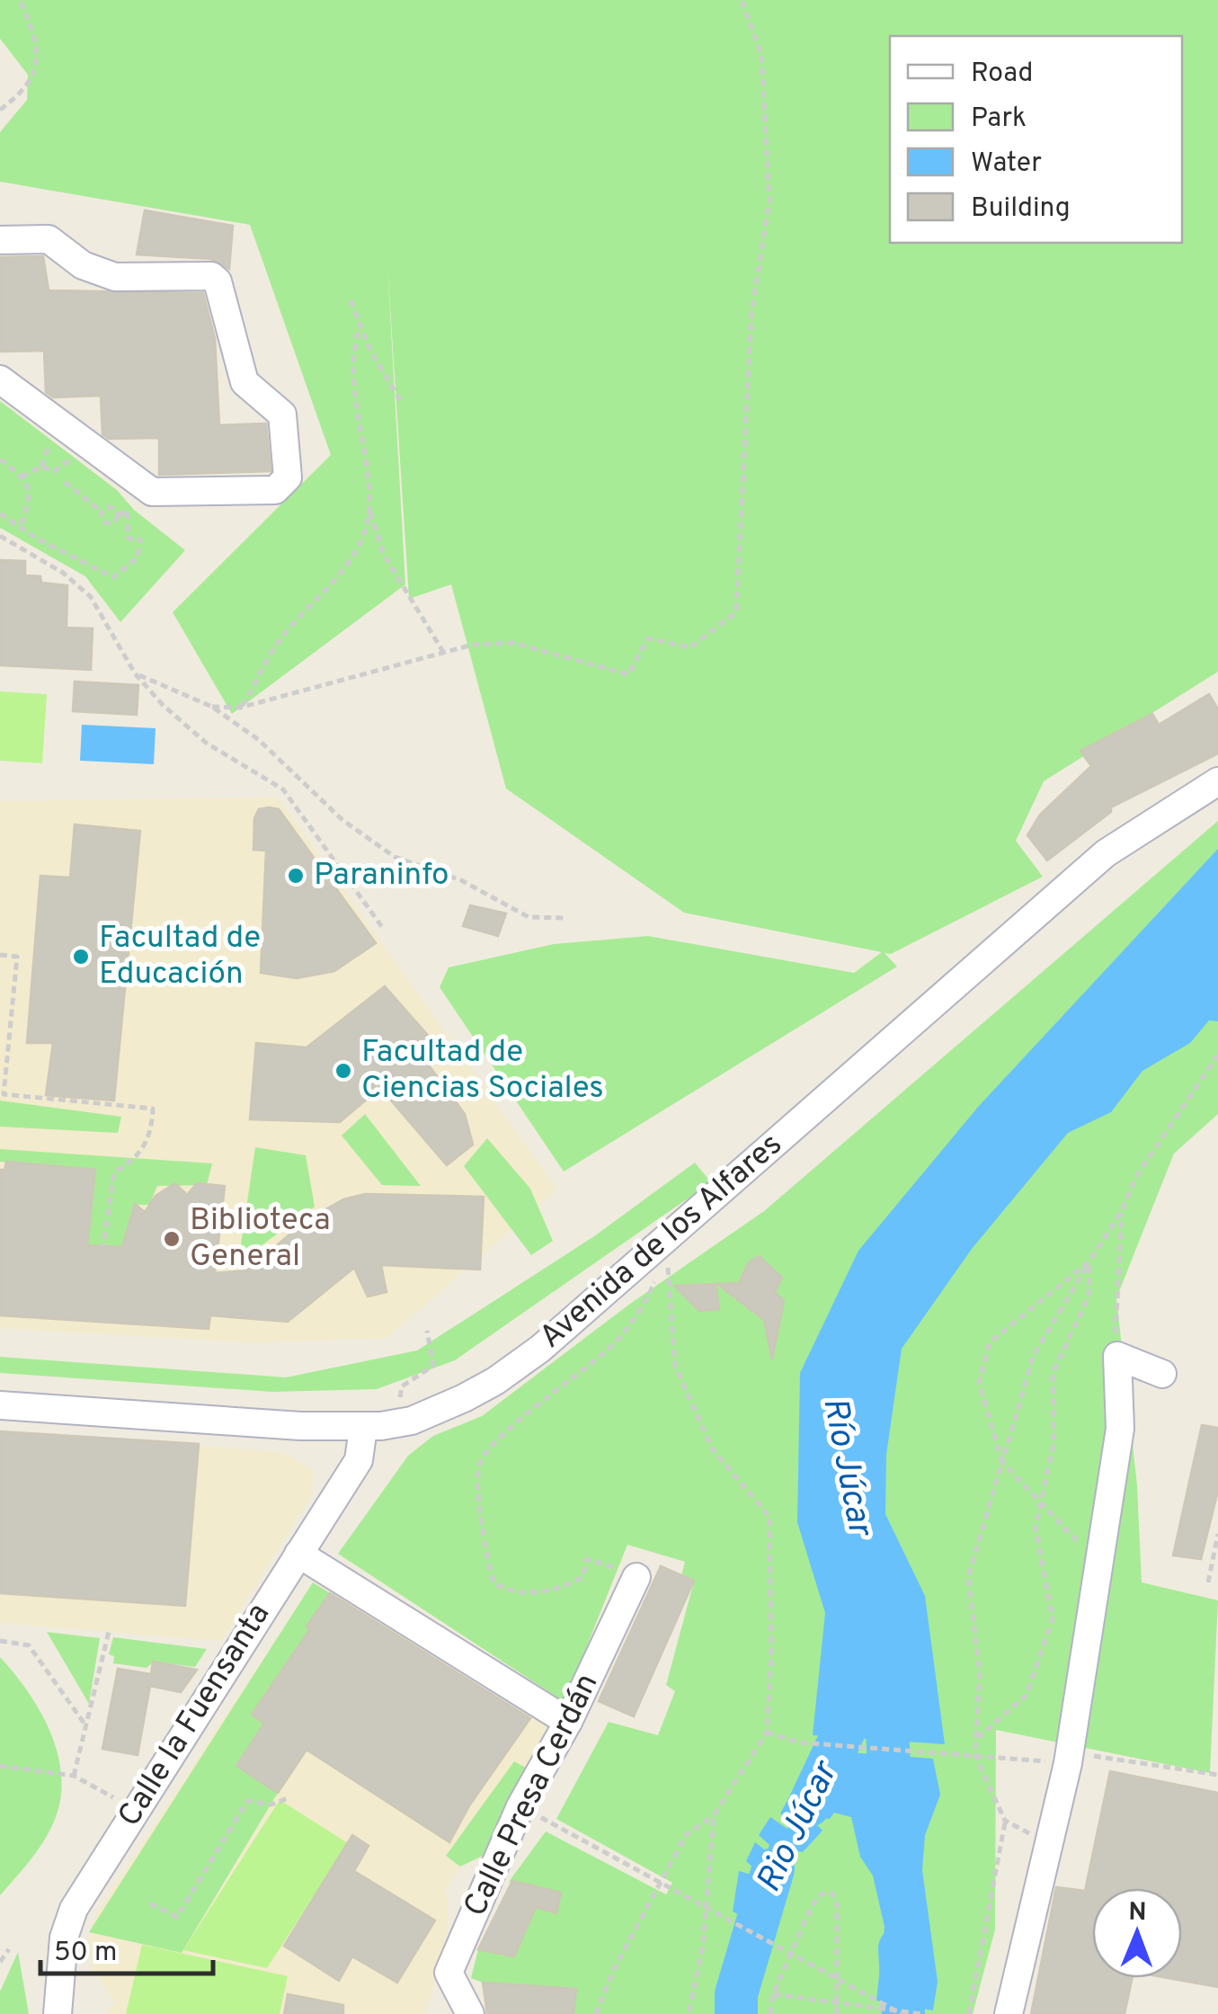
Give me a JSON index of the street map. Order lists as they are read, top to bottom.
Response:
{
  "streets": {
    "street": ["Avenida de los Alfares", "Calle la Fuensanta", "Calle Presa Cerdán"]
  },
  "crossings": [
    ["Avenida de los Alfares", "Calle la Fuensanta"]
  ],
  "water": ["Río Júcar", "Rio Júcar"],
  "places": [
    "Paraninfo",
    "Facultad de Educación",
    "Facultad de Ciencias Sociales",
    "Biblioteca General"
  ],
  "legend": [
    "Road",
    "Park",
    "Water",
    "Building"
  ],
  "scale_bar": "50 m",
  "north": "top"
}
